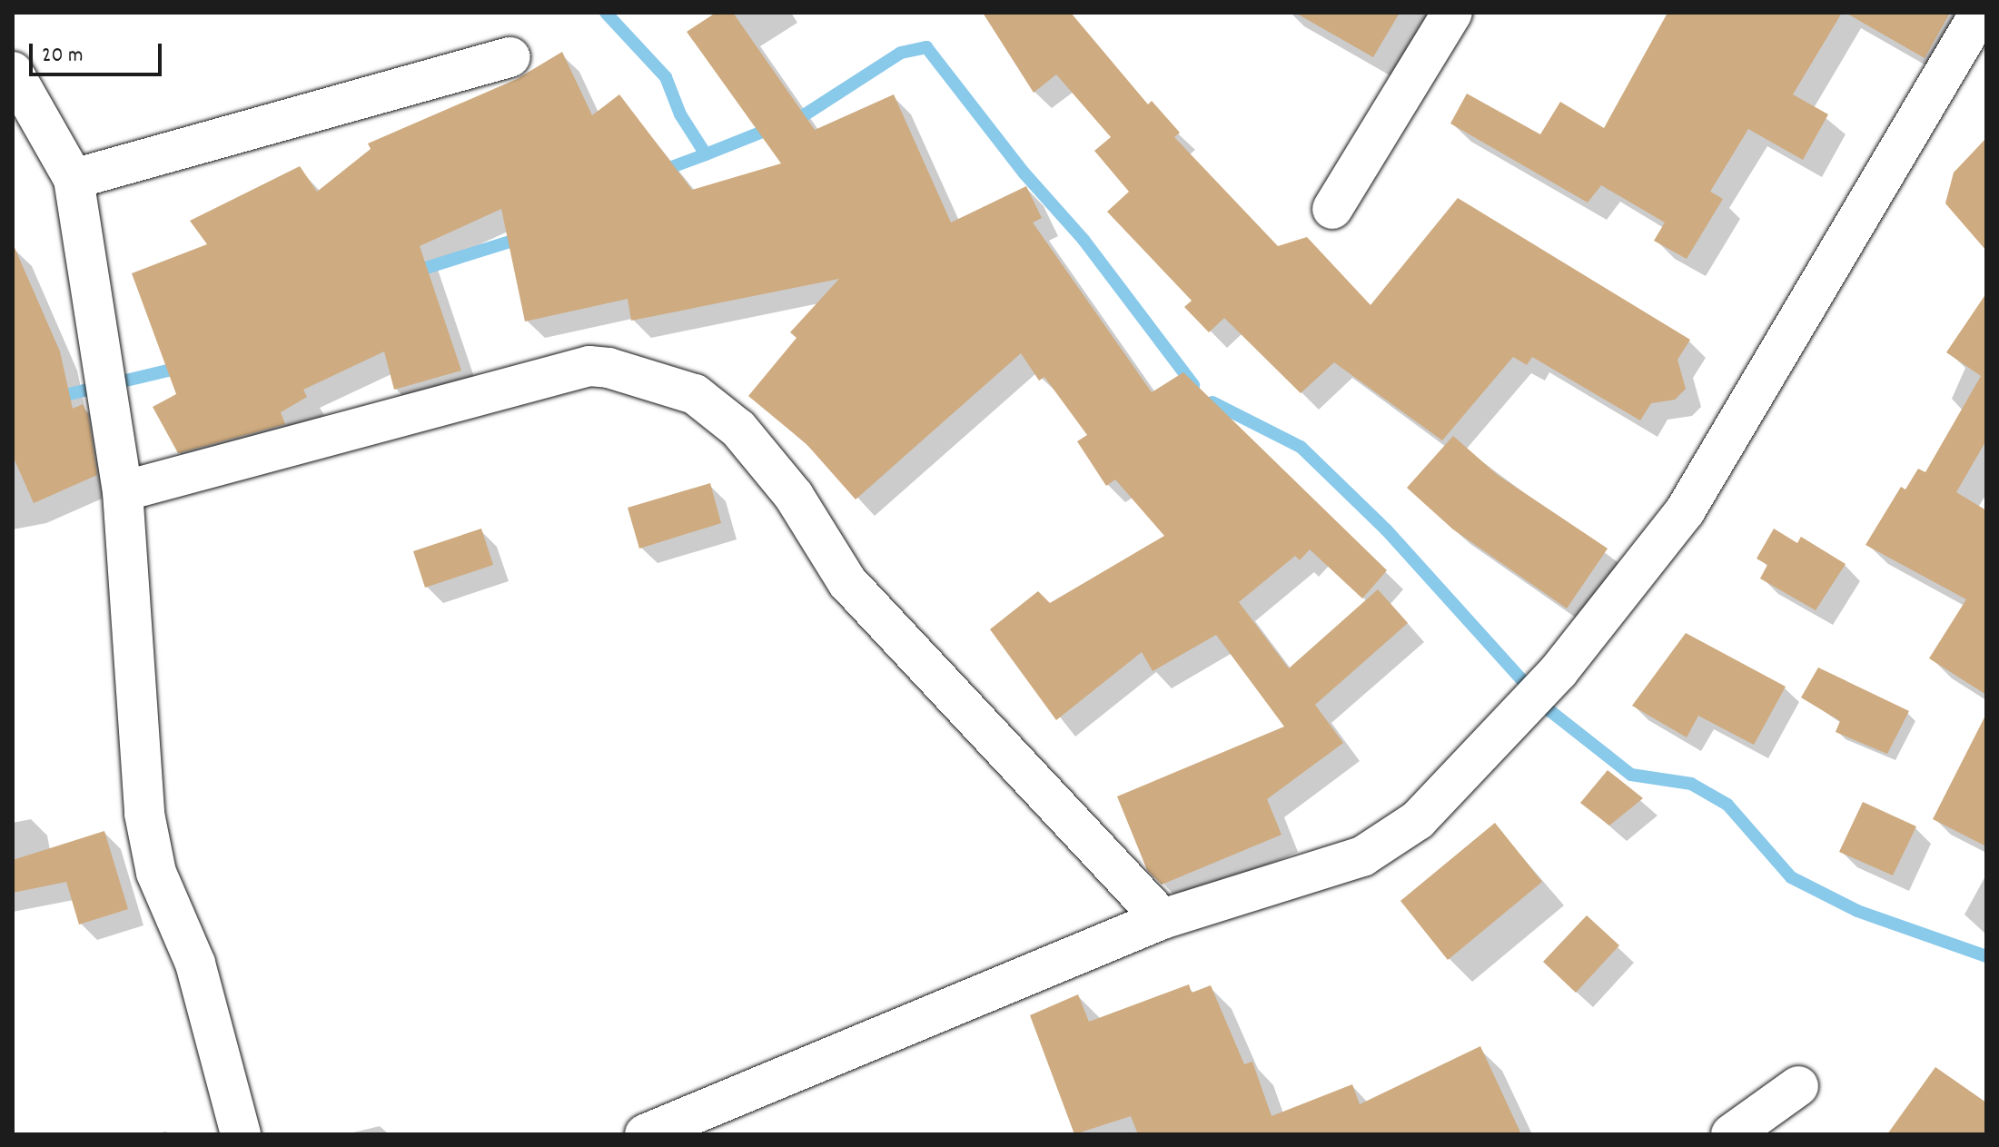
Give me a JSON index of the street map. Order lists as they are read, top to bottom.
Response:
{
  "scale_bar": "20 m"
}
